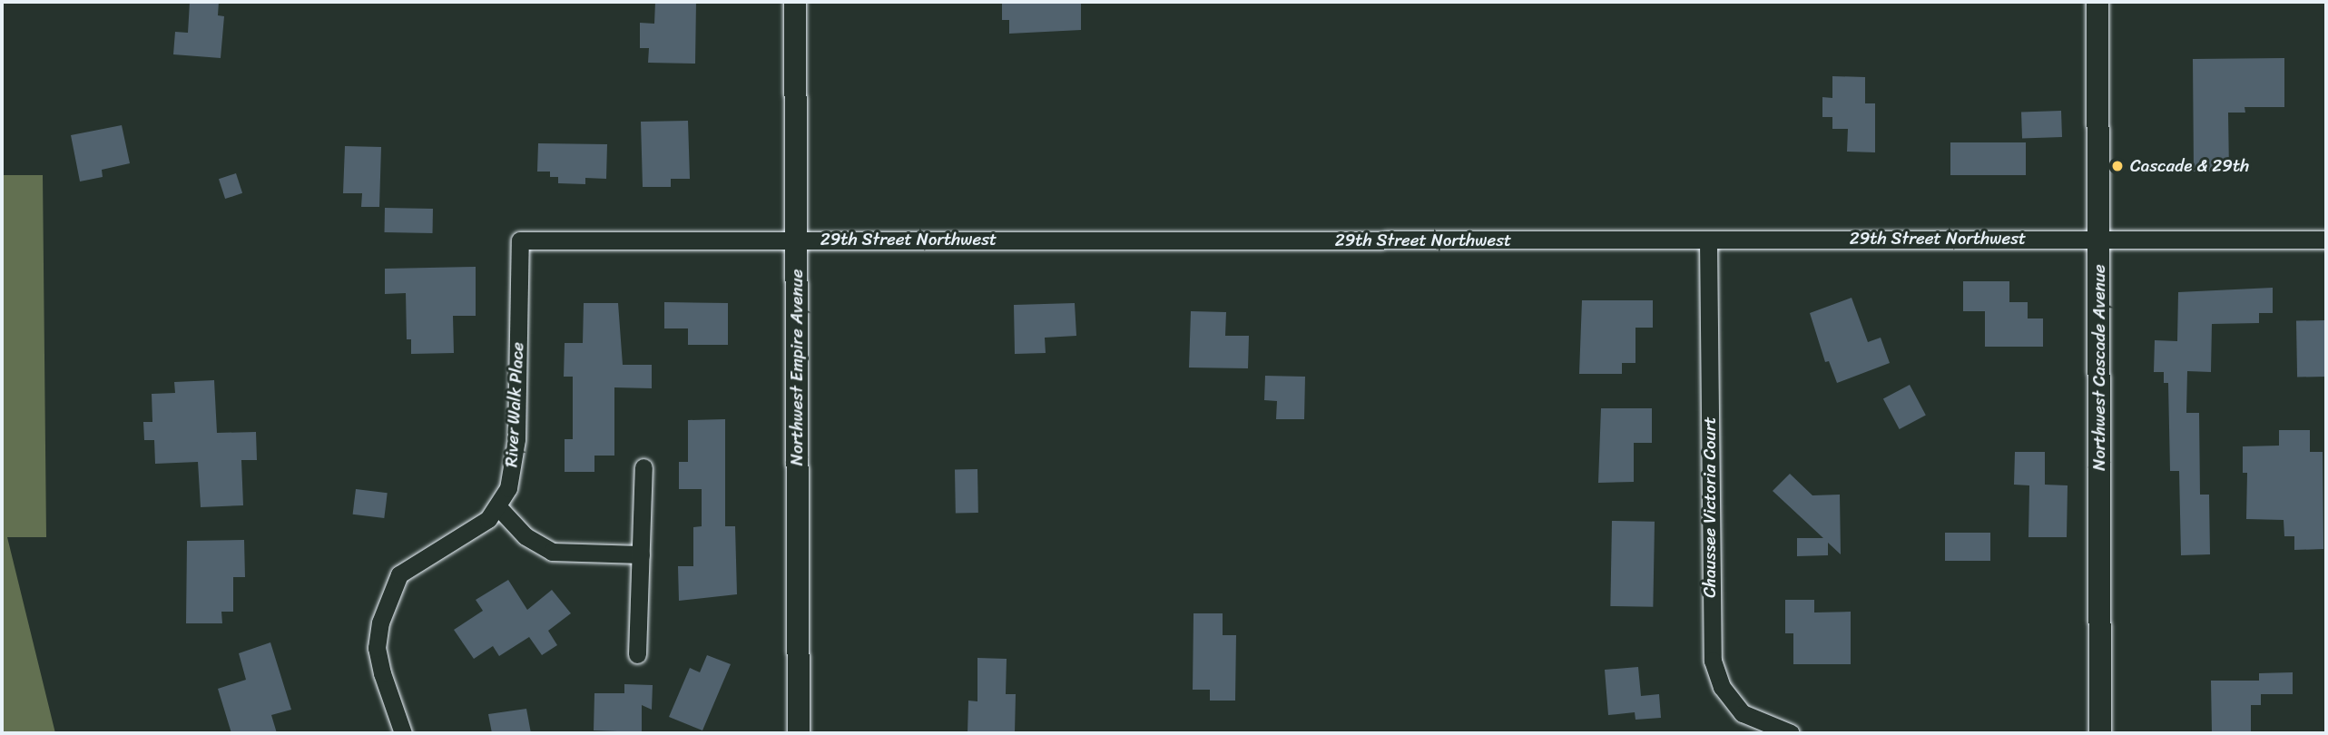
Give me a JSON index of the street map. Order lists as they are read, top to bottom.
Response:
{
  "streets": {
    "street": [
      "29th Street Northwest",
      "Northwest Empire Avenue",
      "Northwest Cascade Avenue",
      "River Walk Place",
      "Chaussee Victoria Court"
    ]
  },
  "crossings": [
    ["29th Street Northwest", "Northwest Empire Avenue"],
    ["29th Street Northwest", "Northwest Cascade Avenue"],
    ["29th Street Northwest", "River Walk Place"],
    ["29th Street Northwest", "Chaussee Victoria Court"]
  ],
  "places": ["Cascade & 29th"]
}
